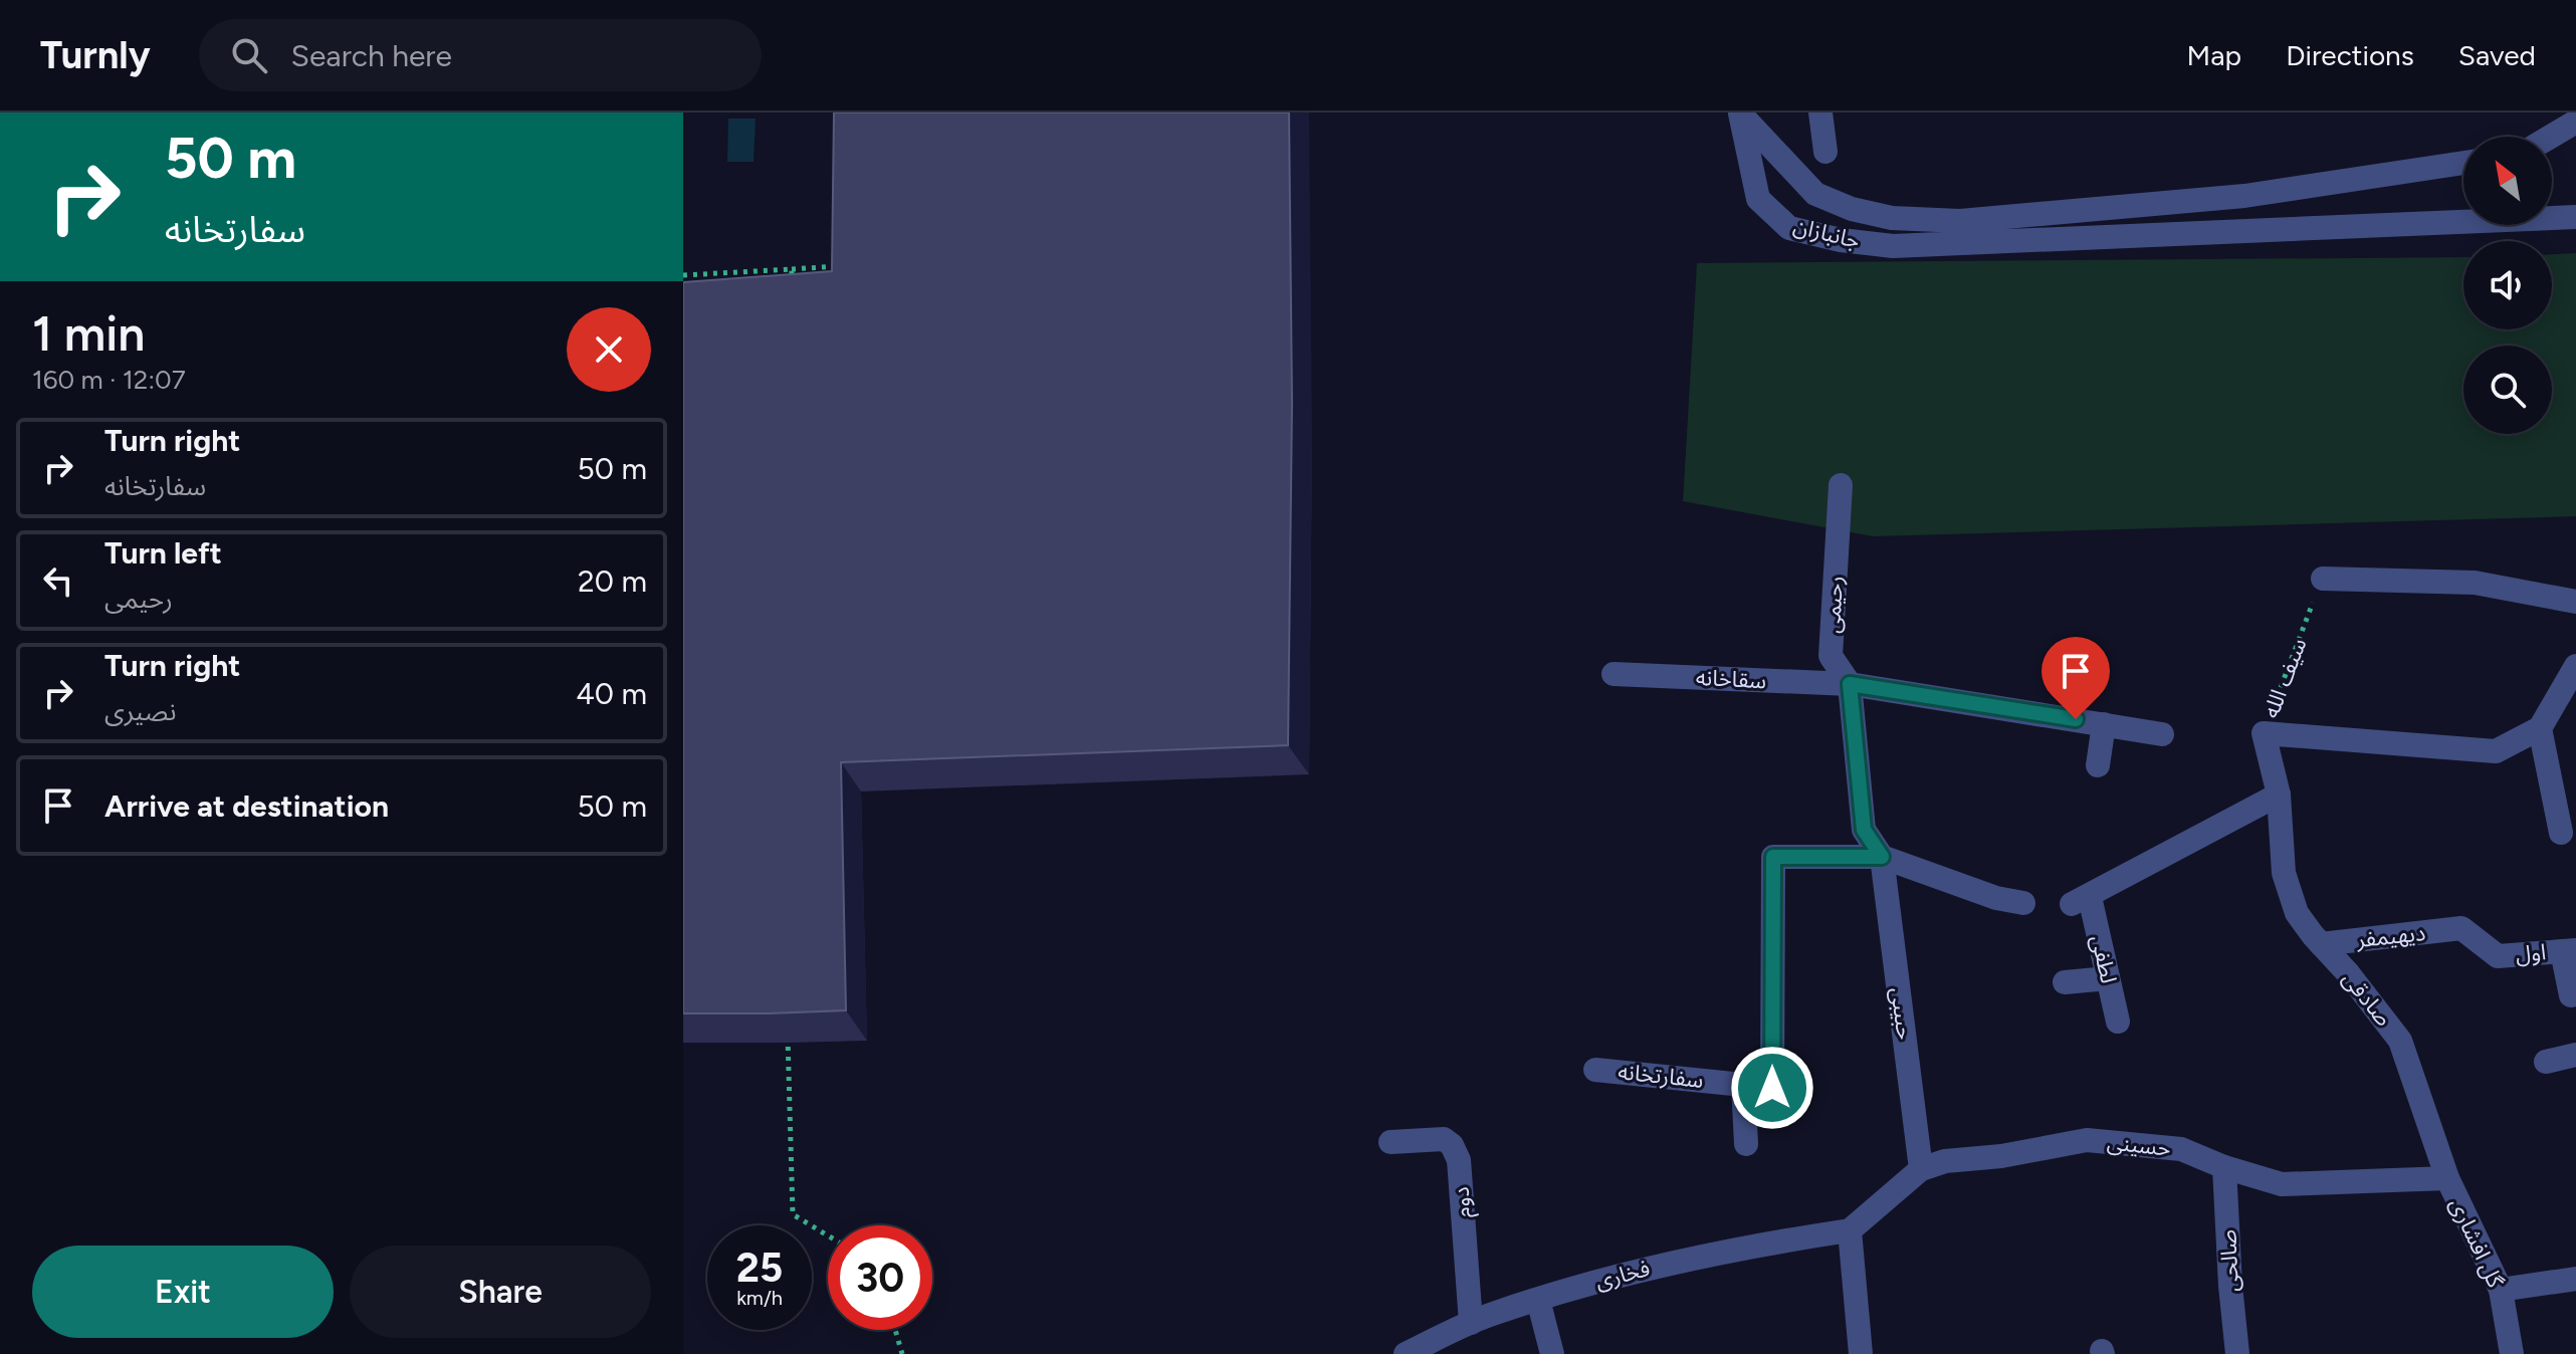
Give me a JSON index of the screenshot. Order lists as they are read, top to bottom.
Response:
{
  "streets": {
    "street": [
      "جانبازان",
      "رحیمی",
      "سیف الله",
      "سقاخانه",
      "دیهیمفر",
      "اول",
      "لطفی",
      "صادقی",
      "حبیبی",
      "سفارتخانه",
      "حسینی",
      "دوم",
      "گل افشاری",
      "صالحی",
      "فخاری"
    ]
  },
  "crossings": [
    ["رحیمی", "سقاخانه"],
    ["رحیمی", "حبیبی"],
    ["رحیمی", "سفارتخانه"],
    ["سیف الله", "لطفی"],
    ["سیف الله", "صادقی"],
    ["دیهیمفر", "اول"],
    ["دیهیمفر", "صادقی"],
    ["صادقی", "حسینی"],
    ["صادقی", "گل افشاری"],
    ["حبیبی", "سفارتخانه"],
    ["حبیبی", "حسینی"],
    ["حسینی", "گل افشاری"],
    ["حسینی", "صالحی"],
    ["حسینی", "فخاری"],
    ["دوم", "فخاری"]
  ],
  "north": "top left",
  "page": {
    "header": "Turnly",
    "search": "Search here",
    "nav": ["Map", "Directions", "Saved"],
    "turn": ["50 m", "سفارتخانه"],
    "heading": ["1 min", "160 m · 12:07"],
    "list": [
      {
        "name": "Turn right",
        "note": "سفارتخانه",
        "value": "50 m"
      },
      {
        "name": "Turn left",
        "note": "رحیمی",
        "value": "20 m"
      },
      {
        "name": "Turn right",
        "note": "نصیری",
        "value": "40 m"
      },
      {
        "name": "Arrive at destination",
        "value": "50 m"
      }
    ],
    "speed": "25 km/h",
    "limit": "30",
    "buttons": ["Exit", "Share"]
  }
}
